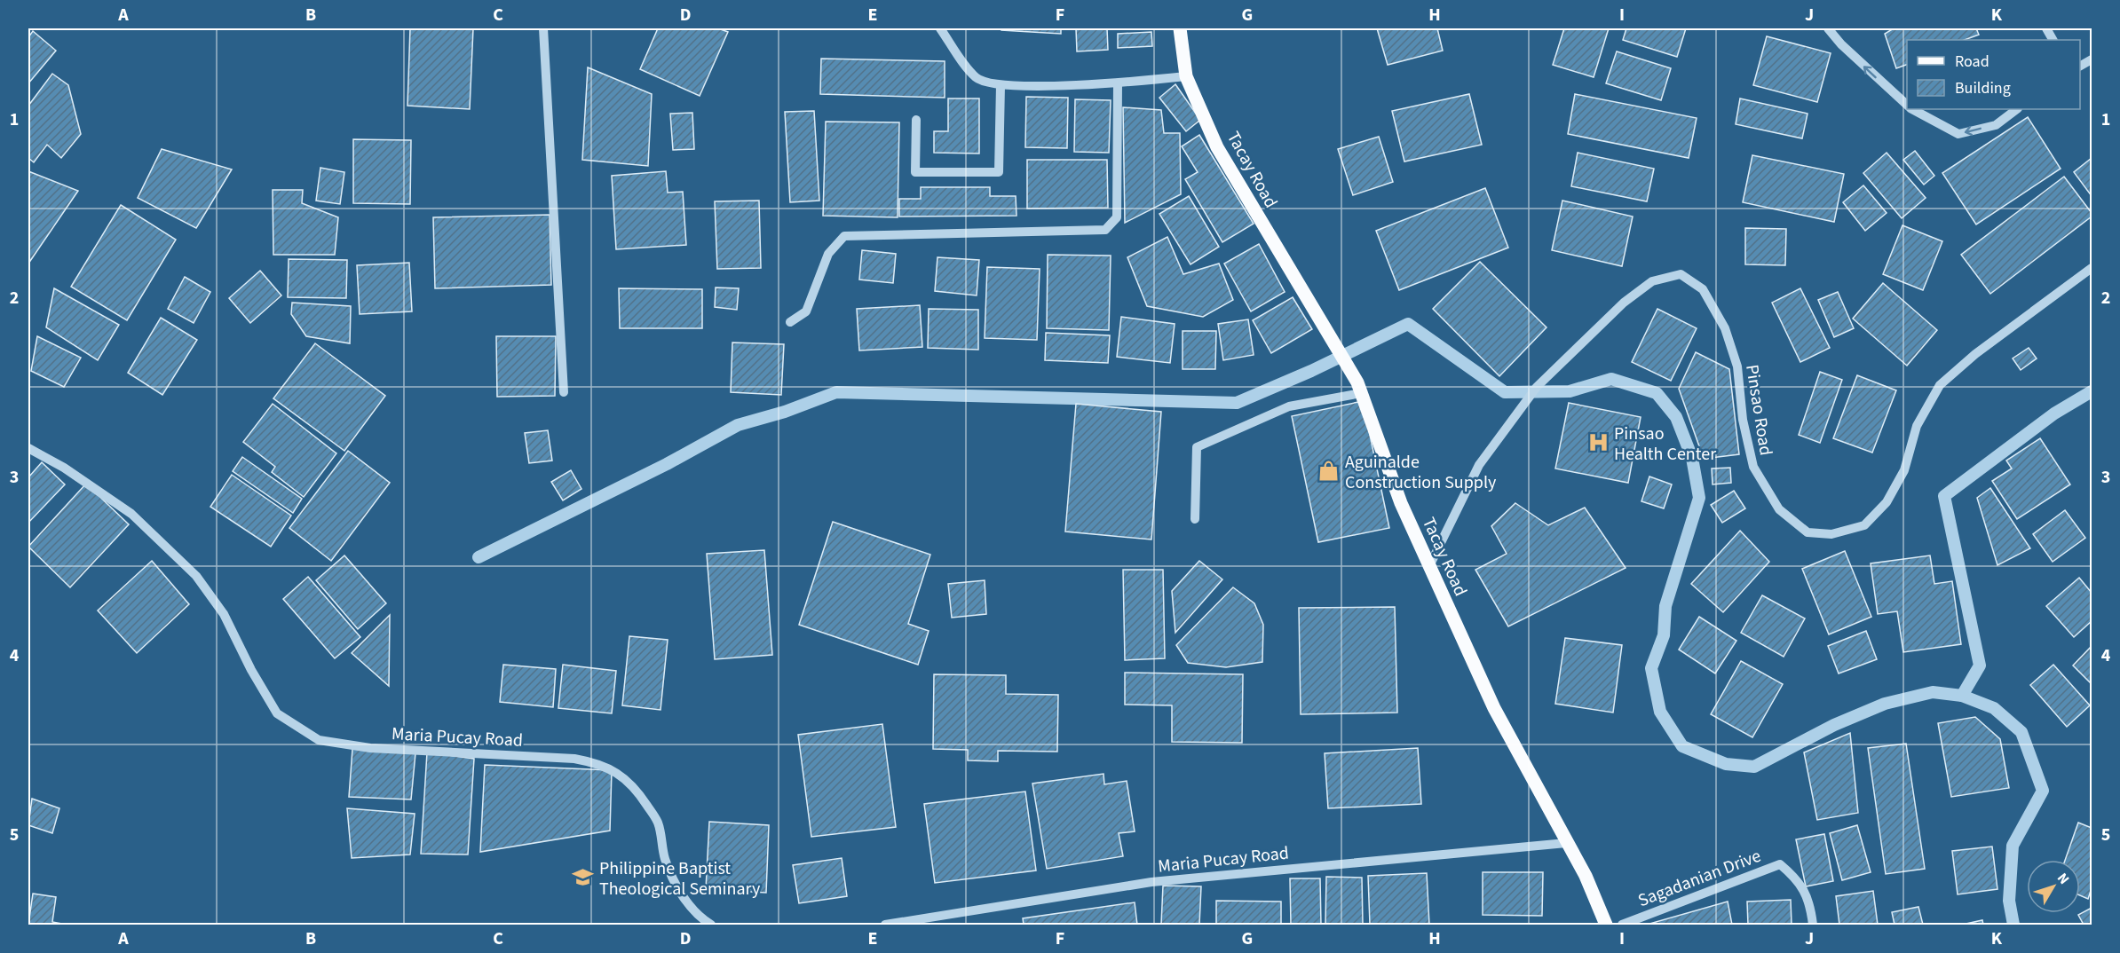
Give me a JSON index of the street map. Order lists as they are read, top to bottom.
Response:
{
  "streets": {
    "main road": ["Tacay Road"],
    "street": ["Pinsao Road", "Maria Pucay Road", "Sagadanian Drive"]
  },
  "crossings": [
    ["Tacay Road", "Pinsao Road"],
    ["Tacay Road", "Maria Pucay Road"]
  ],
  "places": {
    "hospital": ["Pinsao Health Center"],
    "shop": ["Aguinalde Construction Supply"],
    "school or university": ["Philippine Baptist Theological Seminary"]
  },
  "legend": ["Road", "Building"],
  "north": "top right",
  "grid": {
    "columns": [
      "A",
      "B",
      "C",
      "D",
      "E",
      "F",
      "G",
      "H",
      "I",
      "J",
      "K"
    ],
    "rows": [
      "1",
      "2",
      "3",
      "4",
      "5"
    ]
  }
}
